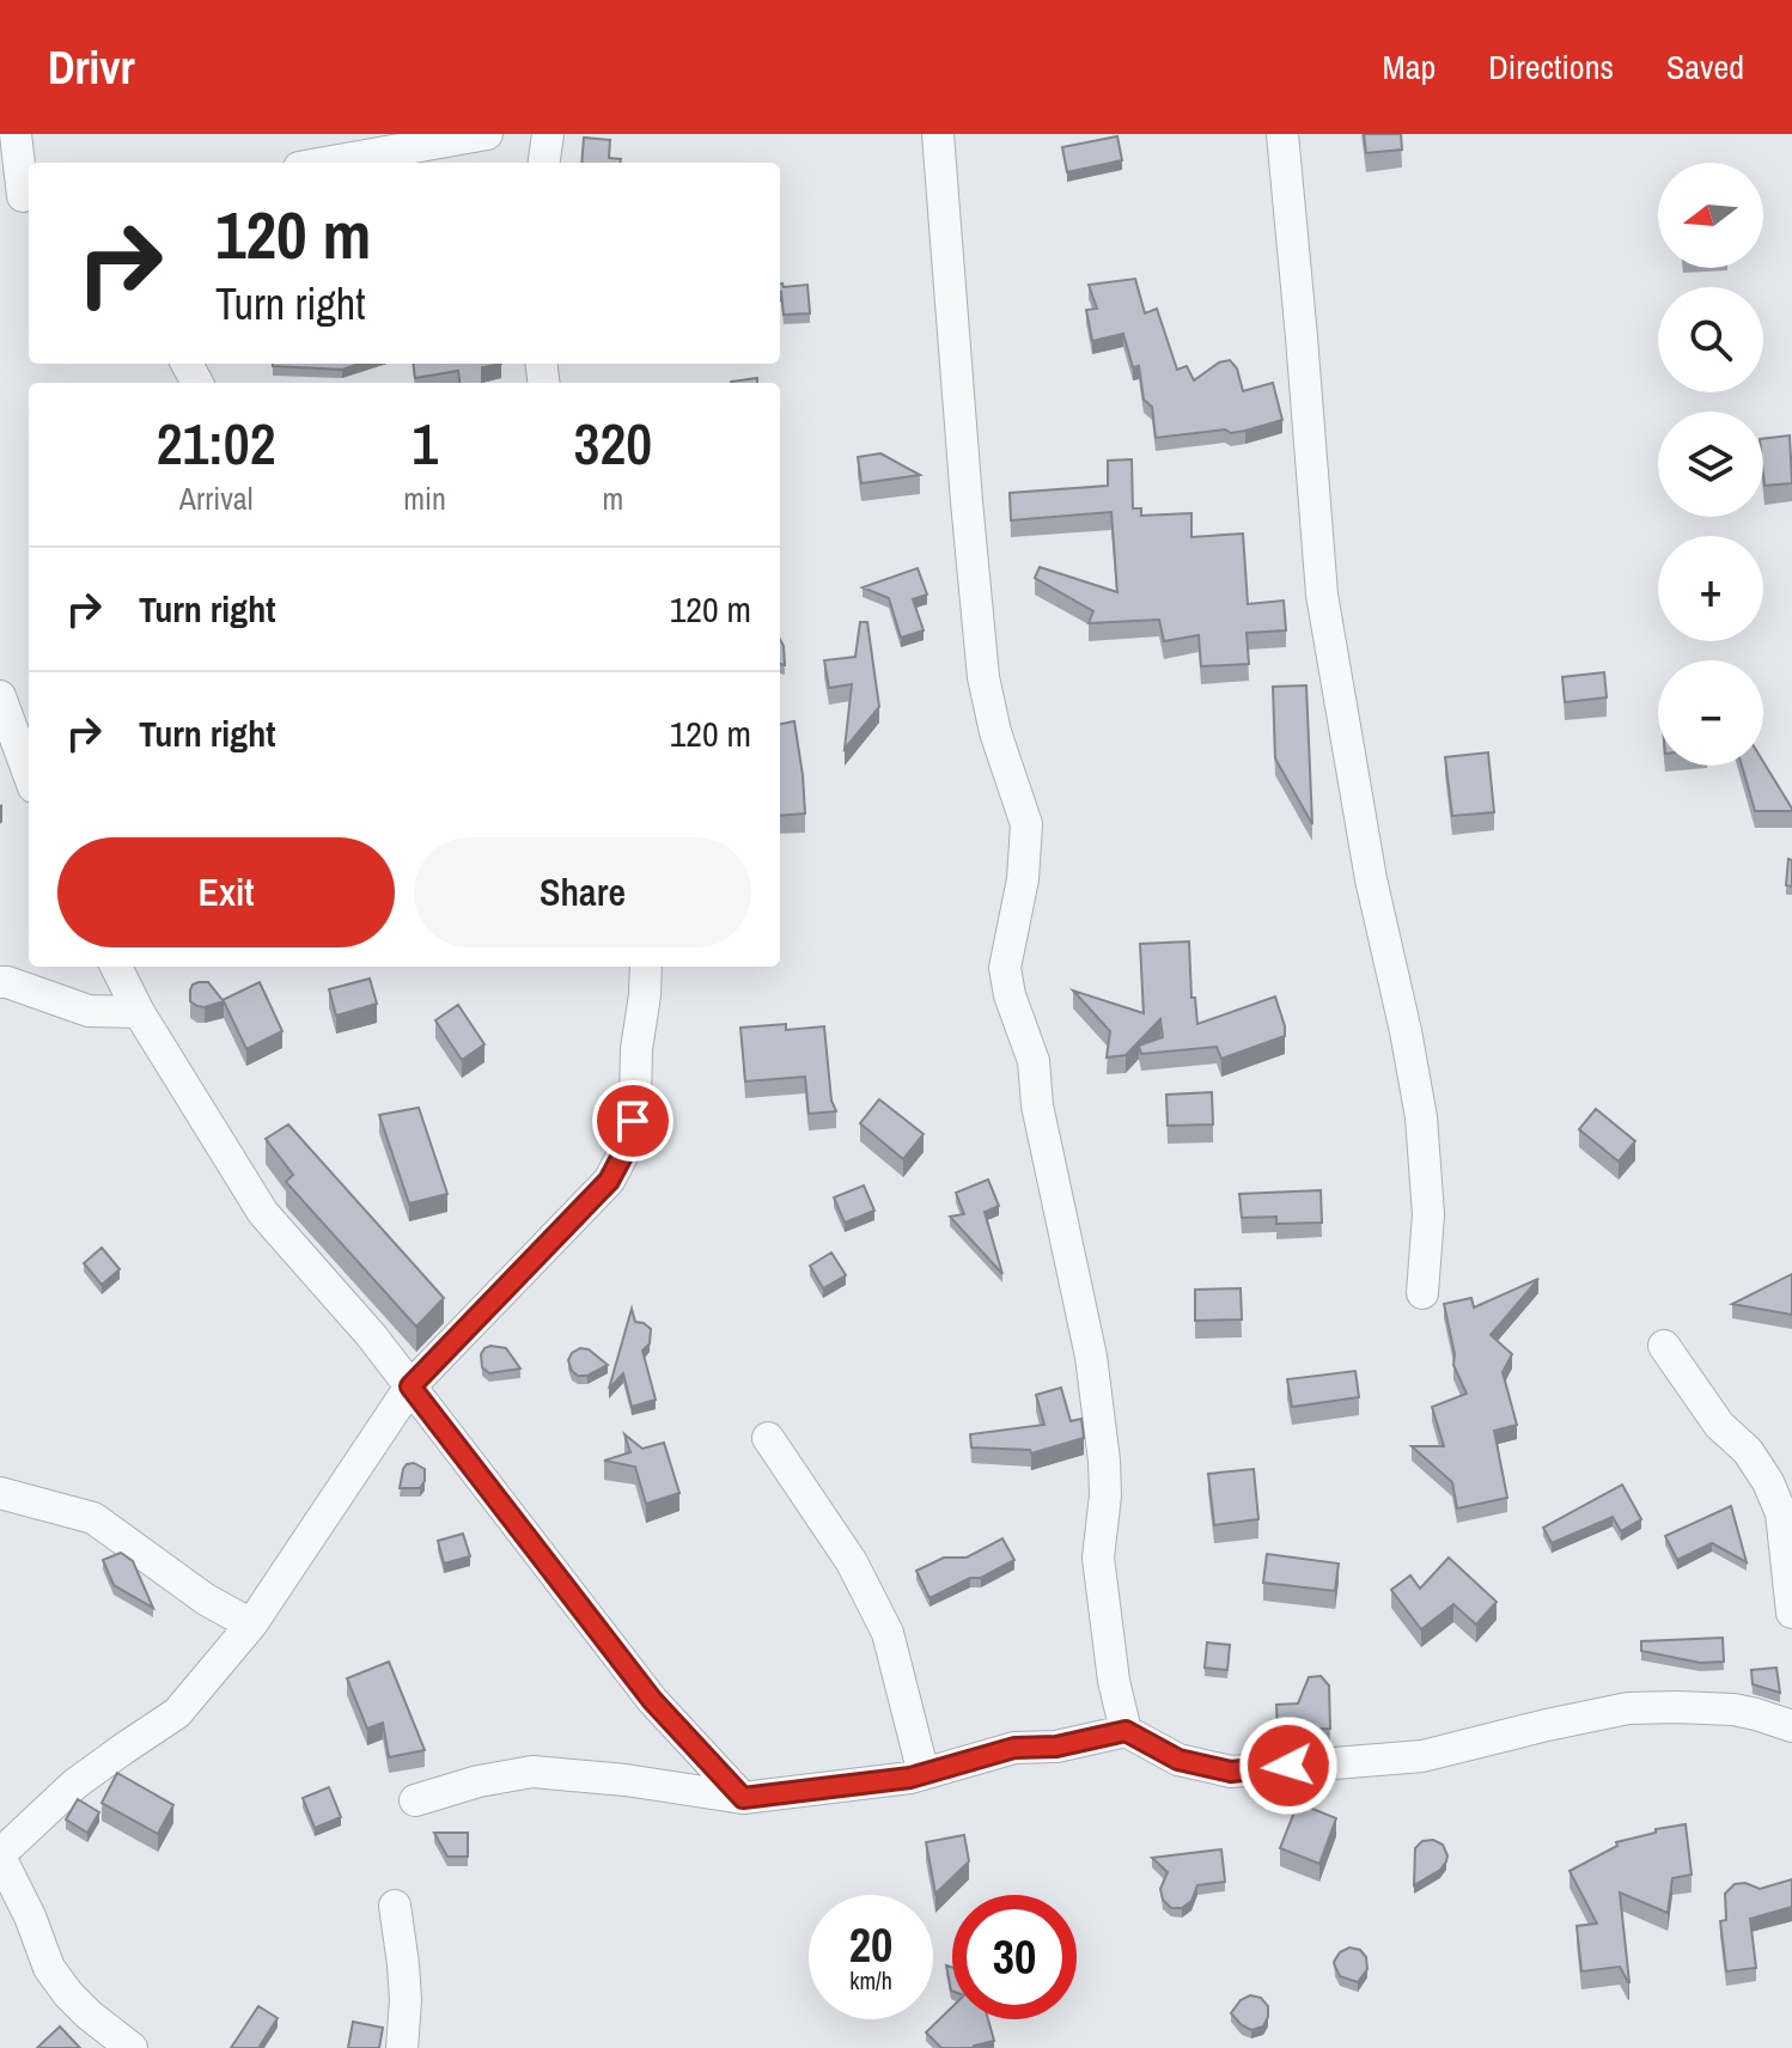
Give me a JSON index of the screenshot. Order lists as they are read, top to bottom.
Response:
{
  "north": "left",
  "page": {
    "header": "Drivr",
    "nav": ["Map", "Directions", "Saved"],
    "map_buttons": ["+", "−"],
    "turn": ["120 m", "Turn right"],
    "eta": [
      "21:02",
      "Arrival",
      "1",
      "min",
      "320",
      "m"
    ],
    "list": [
      {
        "name": "Turn right",
        "value": "120 m"
      },
      {
        "name": "Turn right",
        "value": "120 m"
      }
    ],
    "buttons": ["Exit", "Share"],
    "speed": "20 km/h",
    "limit": "30"
  }
}
